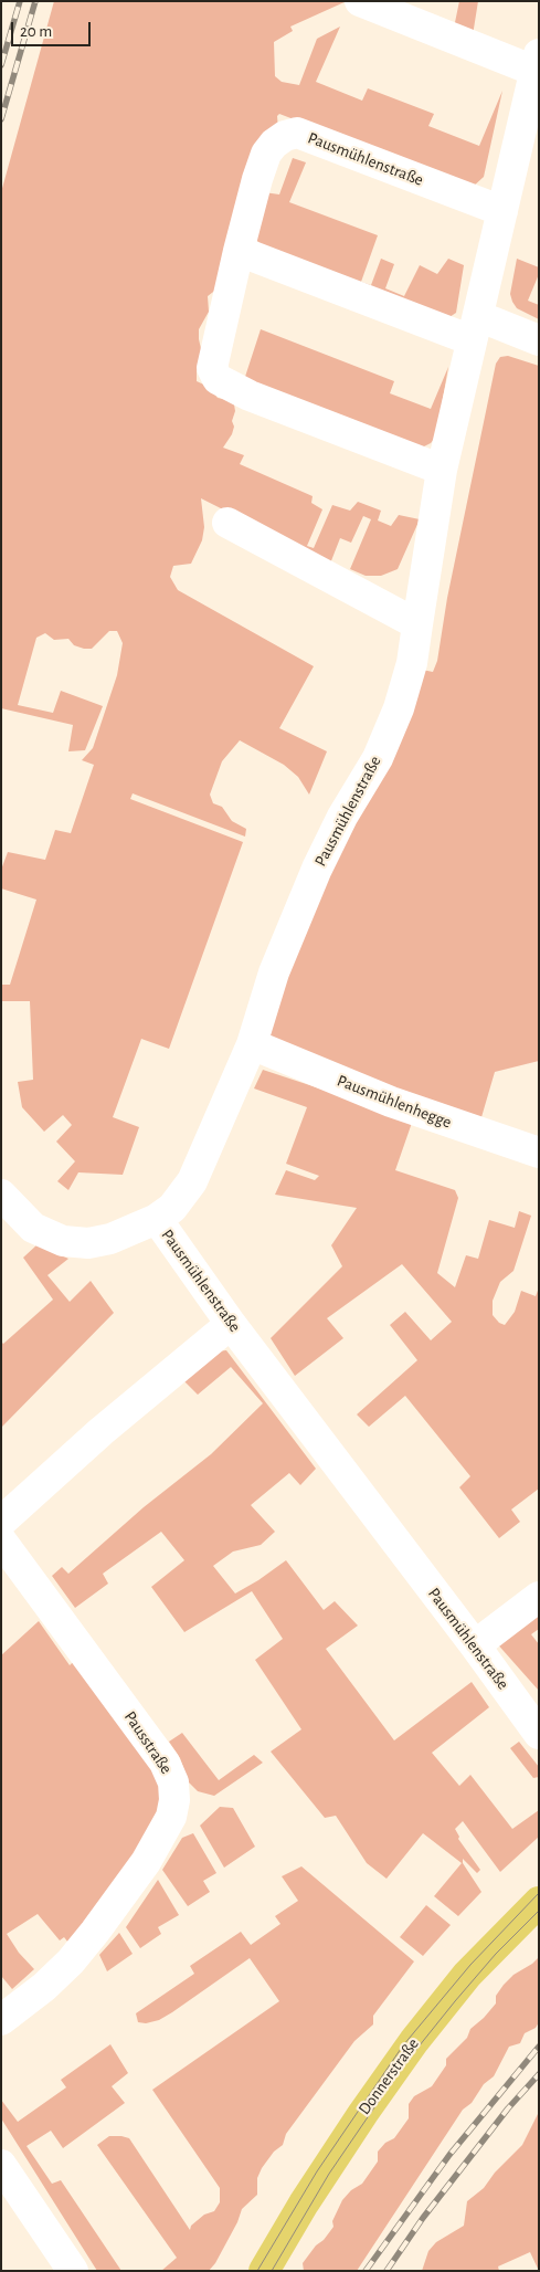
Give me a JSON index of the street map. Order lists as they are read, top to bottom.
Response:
{
  "streets": {
    "main road": ["Donnerstraße"],
    "street": ["Pausmühlenstraße", "Pausmühlenhegge", "Pausstraße"]
  },
  "crossings": [
    ["Pausmühlenstraße", "Pausmühlenhegge"]
  ],
  "scale_bar": "20 m"
}
